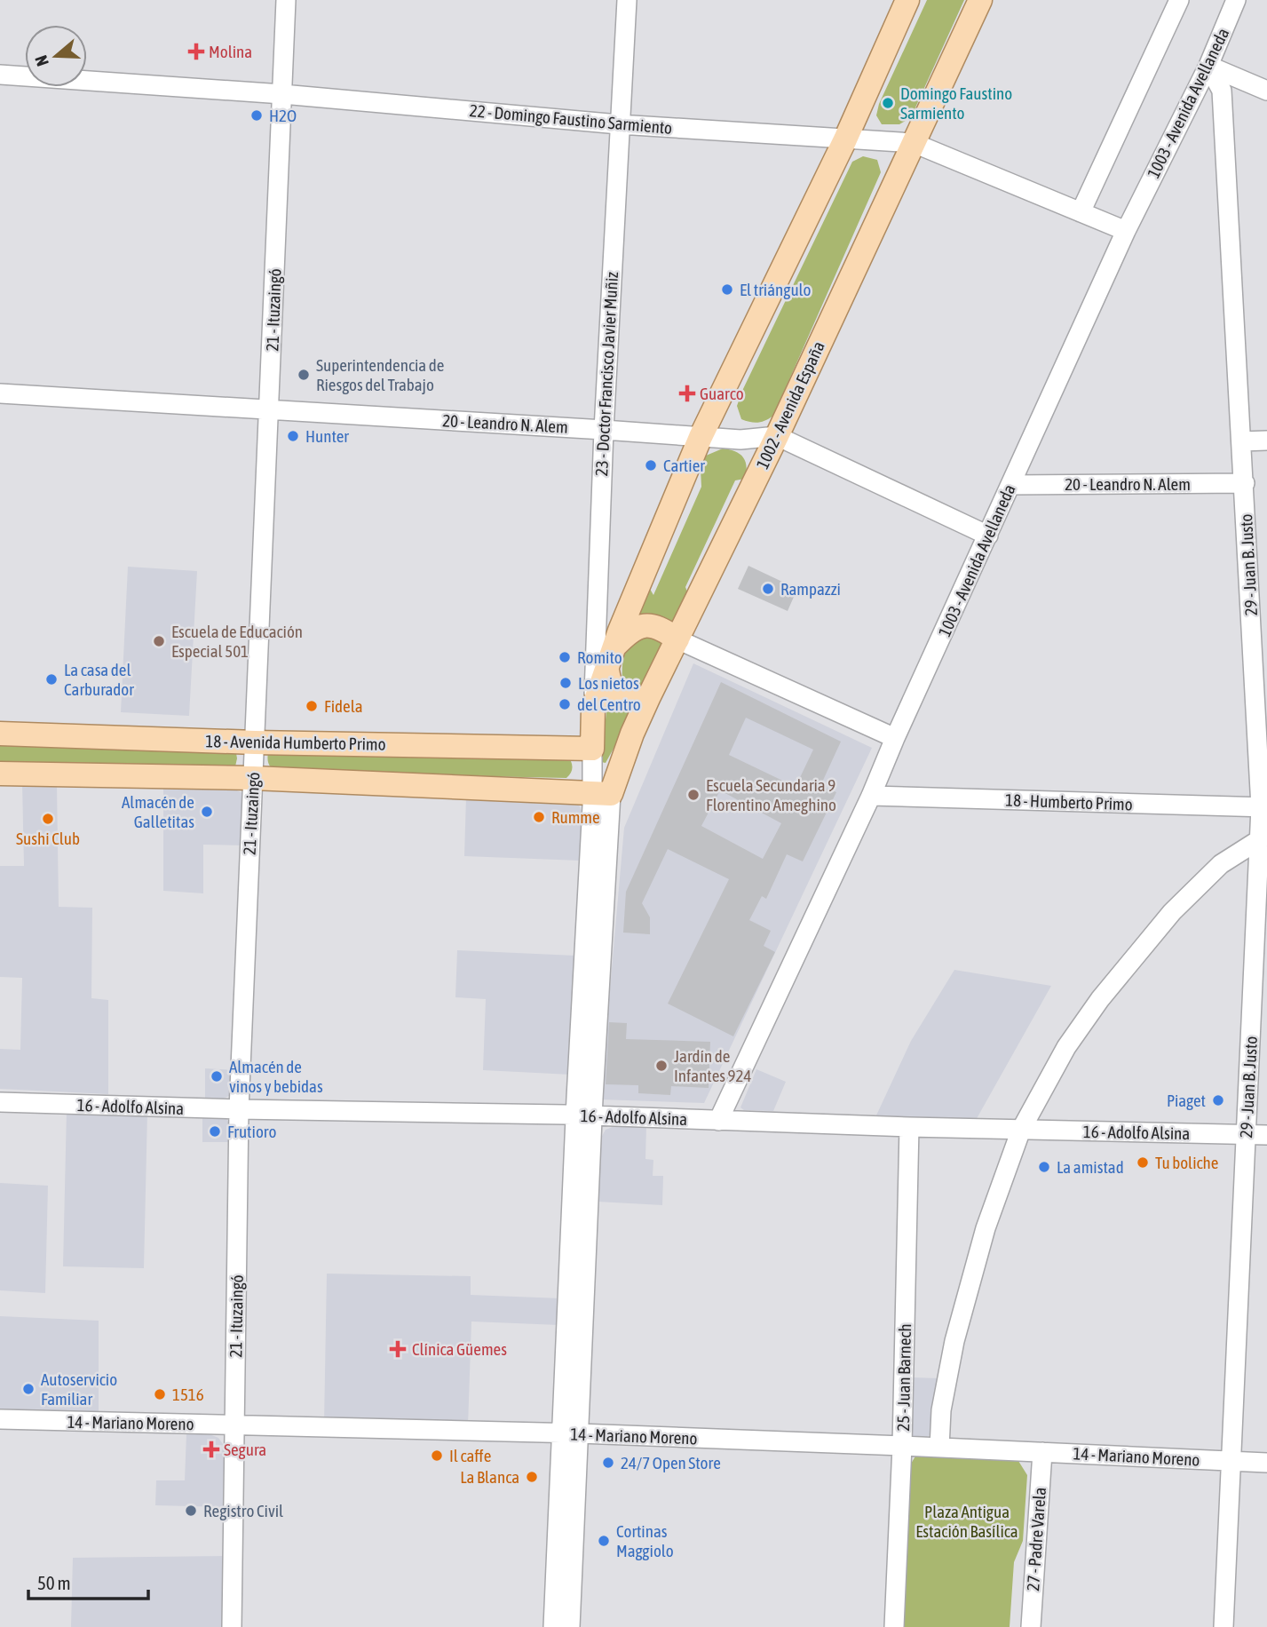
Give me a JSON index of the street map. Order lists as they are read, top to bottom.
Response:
{
  "streets": {
    "main road": ["23 - Doctor Francisco Javier Muñiz", "1002 - Avenida España", "18 - Avenida Humberto Primo"],
    "street": [
      "1003 - Avenida Avellaneda",
      "22 - Domingo Faustino Sarmiento",
      "21 - Ituzaingó",
      "20 - Leandro N. Alem",
      "29 - Juan B. Justo",
      "18 - Humberto Primo",
      "16 - Adolfo Alsina",
      "25 - Juan Barnech",
      "14 - Mariano Moreno",
      "27 - Padre Varela"
    ]
  },
  "crossings": [
    ["1003 - Avenida Avellaneda", "22 - Domingo Faustino Sarmiento"],
    ["1003 - Avenida Avellaneda", "20 - Leandro N. Alem"],
    ["1003 - Avenida Avellaneda", "29 - Juan B. Justo"],
    ["1003 - Avenida Avellaneda", "18 - Humberto Primo"],
    ["1003 - Avenida Avellaneda", "16 - Adolfo Alsina"],
    ["22 - Domingo Faustino Sarmiento", "21 - Ituzaingó"],
    ["22 - Domingo Faustino Sarmiento", "23 - Doctor Francisco Javier Muñiz"],
    ["22 - Domingo Faustino Sarmiento", "1002 - Avenida España"],
    ["21 - Ituzaingó", "20 - Leandro N. Alem"],
    ["21 - Ituzaingó", "18 - Avenida Humberto Primo"],
    ["21 - Ituzaingó", "16 - Adolfo Alsina"],
    ["21 - Ituzaingó", "14 - Mariano Moreno"],
    ["23 - Doctor Francisco Javier Muñiz", "20 - Leandro N. Alem"],
    ["23 - Doctor Francisco Javier Muñiz", "18 - Avenida Humberto Primo"],
    ["1002 - Avenida España", "20 - Leandro N. Alem"],
    ["20 - Leandro N. Alem", "29 - Juan B. Justo"],
    ["29 - Juan B. Justo", "18 - Humberto Primo"],
    ["29 - Juan B. Justo", "16 - Adolfo Alsina"],
    ["29 - Juan B. Justo", "14 - Mariano Moreno"],
    ["16 - Adolfo Alsina", "25 - Juan Barnech"],
    ["25 - Juan Barnech", "14 - Mariano Moreno"],
    ["14 - Mariano Moreno", "27 - Padre Varela"]
  ],
  "parks": ["Plaza Antigua Estación Basílica"],
  "places": {
    "health": [
      "Molina",
      "Guarco",
      "Clínica Güemes",
      "Segura"
    ],
    "other": [
      "Domingo Faustino Sarmiento",
      "H2O",
      "El triángulo",
      "Superintendencia de Riesgos del Trabajo",
      "Hunter",
      "Cartier",
      "Rampazzi",
      "Escuela de Educación Especial 501",
      "Romito",
      "La casa del Carburador",
      "Los nietos",
      "del Centro",
      "Fidela",
      "Escuela Secundaria 9 Florentino Ameghino",
      "Almacén de Galletitas",
      "Rumme",
      "Sushi Club",
      "Jardín de Infantes 924",
      "Almacén de vinos y bebidas",
      "Piaget",
      "Frutioro",
      "Tu boliche",
      "La amistad",
      "Autoservicio Familiar",
      "1516",
      "Il caffe",
      "24/7 Open Store",
      "La Blanca",
      "Registro Civil",
      "Cortinas Maggiolo"
    ]
  },
  "scale_bar": "50 m",
  "north": "left"
}
